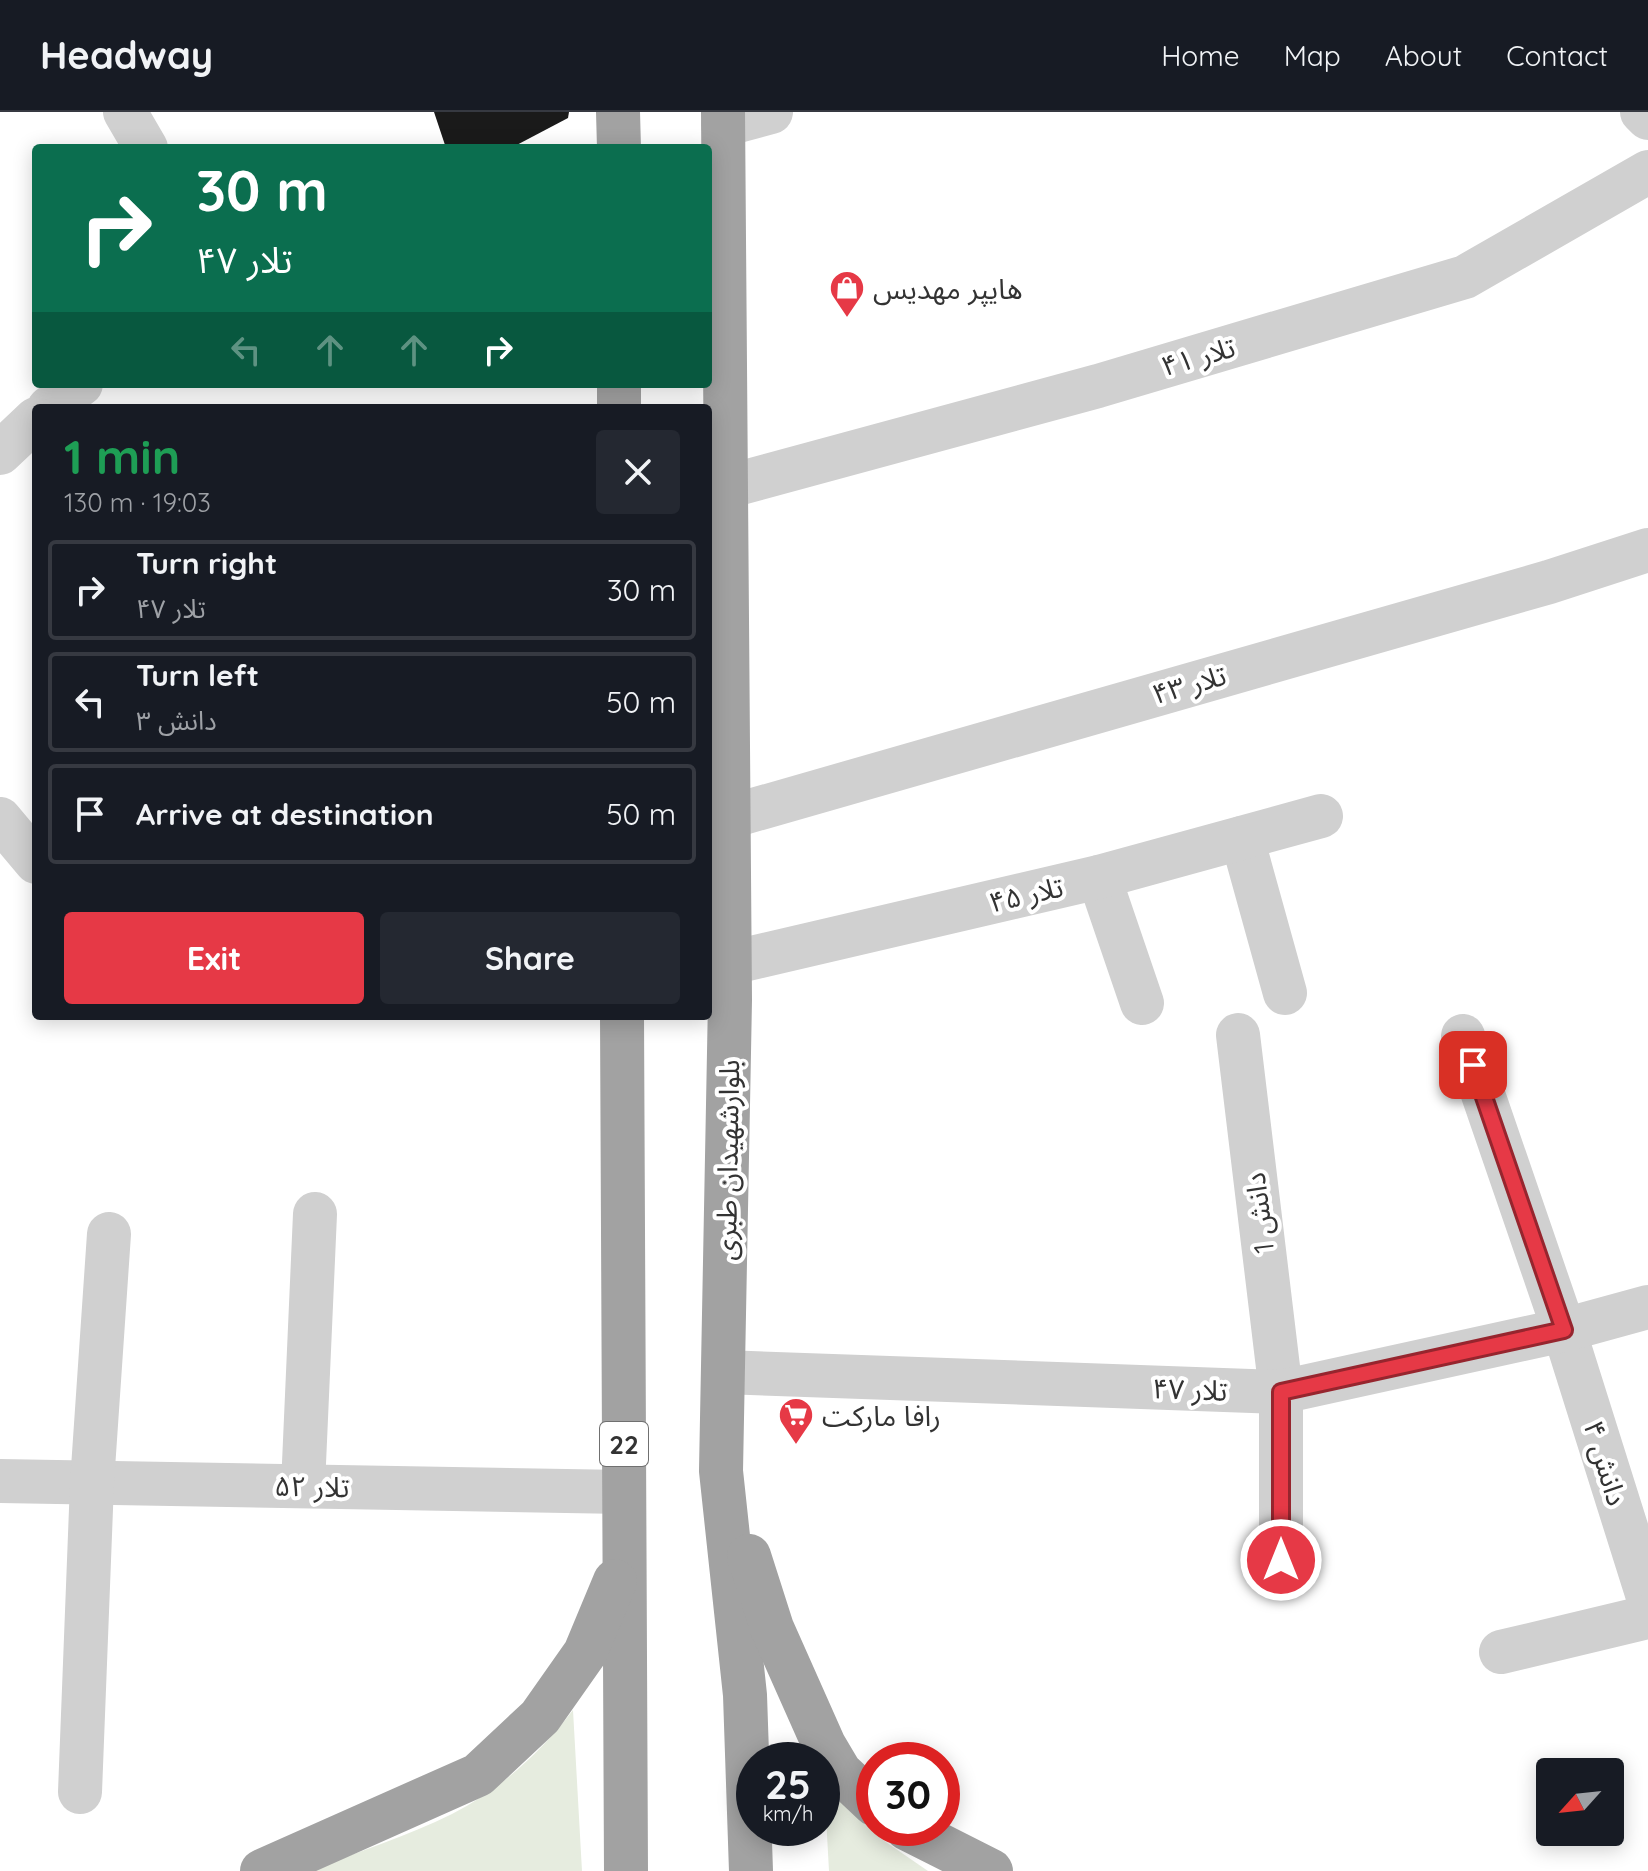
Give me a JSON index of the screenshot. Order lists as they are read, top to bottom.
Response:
{
  "streets": {
    "highway": ["بلوارشهیدان طبری", "22"],
    "street": [
      "تلار ۴۱",
      "تلار ۴۳",
      "تلار ۴۵",
      "دانش 1",
      "تلار ۴۷",
      "دانش ۴",
      "تلار ۵۲"
    ]
  },
  "crossings": [
    ["تلار ۴۱", "بلوارشهیدان طبری"],
    ["تلار ۴۳", "بلوارشهیدان طبری"],
    ["تلار ۴۵", "بلوارشهیدان طبری"],
    ["بلوارشهیدان طبری", "تلار ۴۷"],
    ["دانش 1", "تلار ۴۷"],
    ["تلار ۴۷", "دانش ۴"],
    ["22", "تلار ۵۲"]
  ],
  "places": {
    "shop": ["هایپر مهدیس"],
    "supermarket": ["رافا مارکت"]
  },
  "north": "bottom left",
  "page": {
    "header": "Headway",
    "nav": [
      "Home",
      "Map",
      "About",
      "Contact"
    ],
    "turn": ["30 m", "تلار ۴۷"],
    "heading": ["1 min", "130 m · 19:03"],
    "list": [
      {
        "name": "Turn right",
        "note": "تلار ۴۷",
        "value": "30 m"
      },
      {
        "name": "Turn left",
        "note": "دانش ۳",
        "value": "50 m"
      },
      {
        "name": "Arrive at destination",
        "value": "50 m"
      }
    ],
    "buttons": ["Exit", "Share"],
    "speed": "25 km/h",
    "limit": "30"
  }
}
